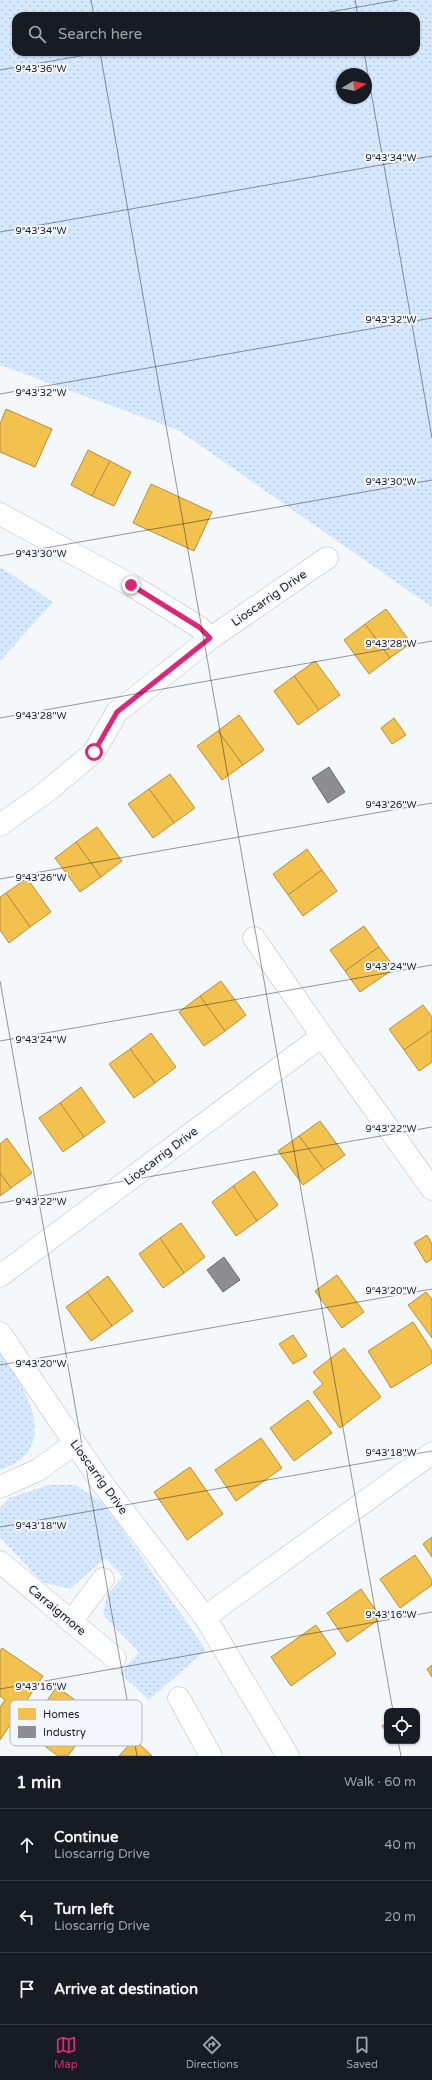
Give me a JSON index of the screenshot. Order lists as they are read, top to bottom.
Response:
{
  "streets": {
    "street": ["Lioscarrig Drive", "Carraigmore"]
  },
  "legend": ["Homes", "Industry"],
  "north": "right",
  "page": {
    "search": "Search here",
    "heading": ["1 min", "Walk · 60 m"],
    "list": [
      ["Continue", "Lioscarrig Drive", "40 m"],
      ["Turn left", "Lioscarrig Drive", "20 m"],
      "Arrive at destination"
    ],
    "nav": ["Map", "Directions", "Saved"]
  },
  "coordinates": [
    "9°43'36\"W",
    "9°43'34\"W",
    "9°43'32\"W",
    "9°43'30\"W",
    "9°43'28\"W",
    "9°43'26\"W",
    "9°43'24\"W",
    "9°43'22\"W",
    "9°43'20\"W",
    "9°43'18\"W",
    "9°43'16\"W"
  ]
}
